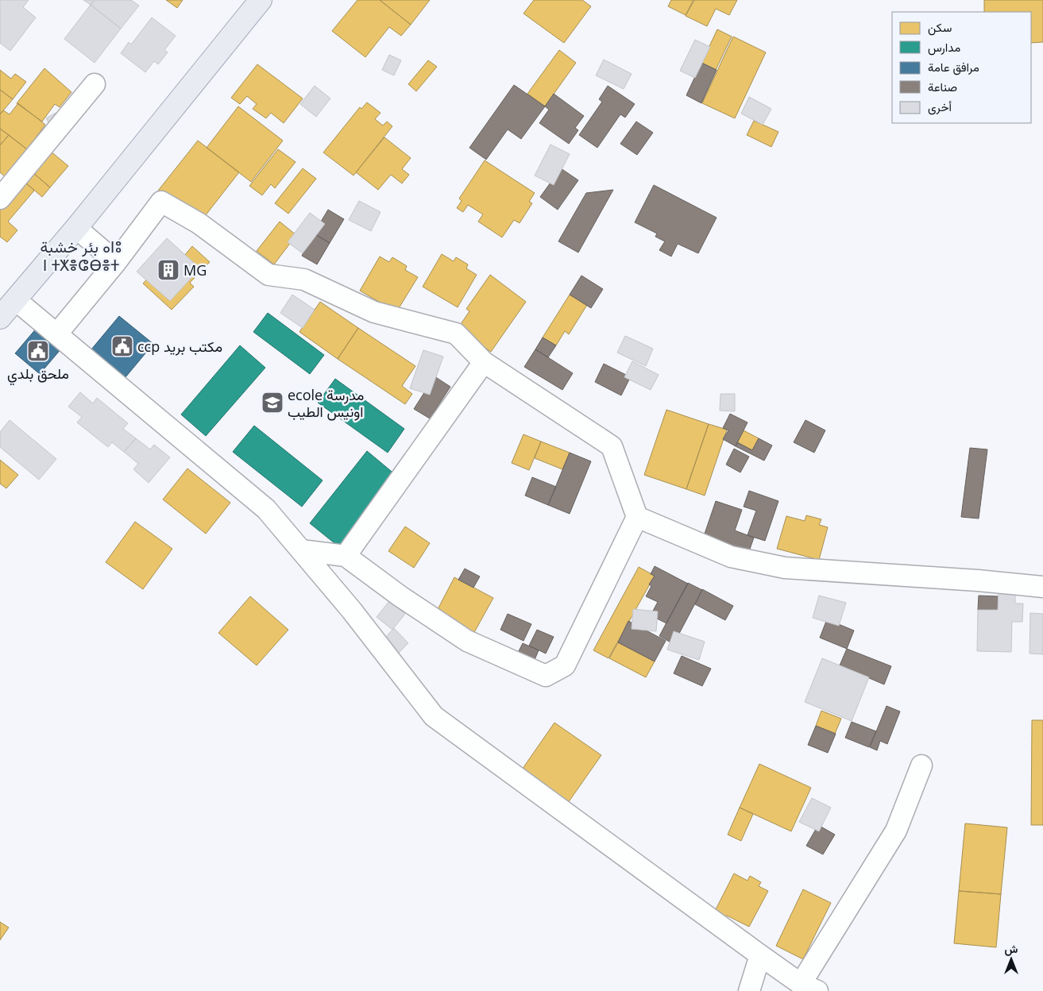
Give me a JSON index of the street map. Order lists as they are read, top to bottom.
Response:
{
  "districts": ["بئر خشبة ⴰⵏⵓ ⵏ ⵜⵅⴻⵛⴱⴻⵜ"],
  "places": {
    "building": ["MG"],
    "public building": ["ccp مكتب بريد", "ملحق بلدي"],
    "school or university": ["ecole مدرسة اونيس الطيب"]
  },
  "legend": [
    "سكن",
    "مدارس",
    "مرافق عامة",
    "صناعة",
    "أخرى"
  ],
  "north": "top"
}
